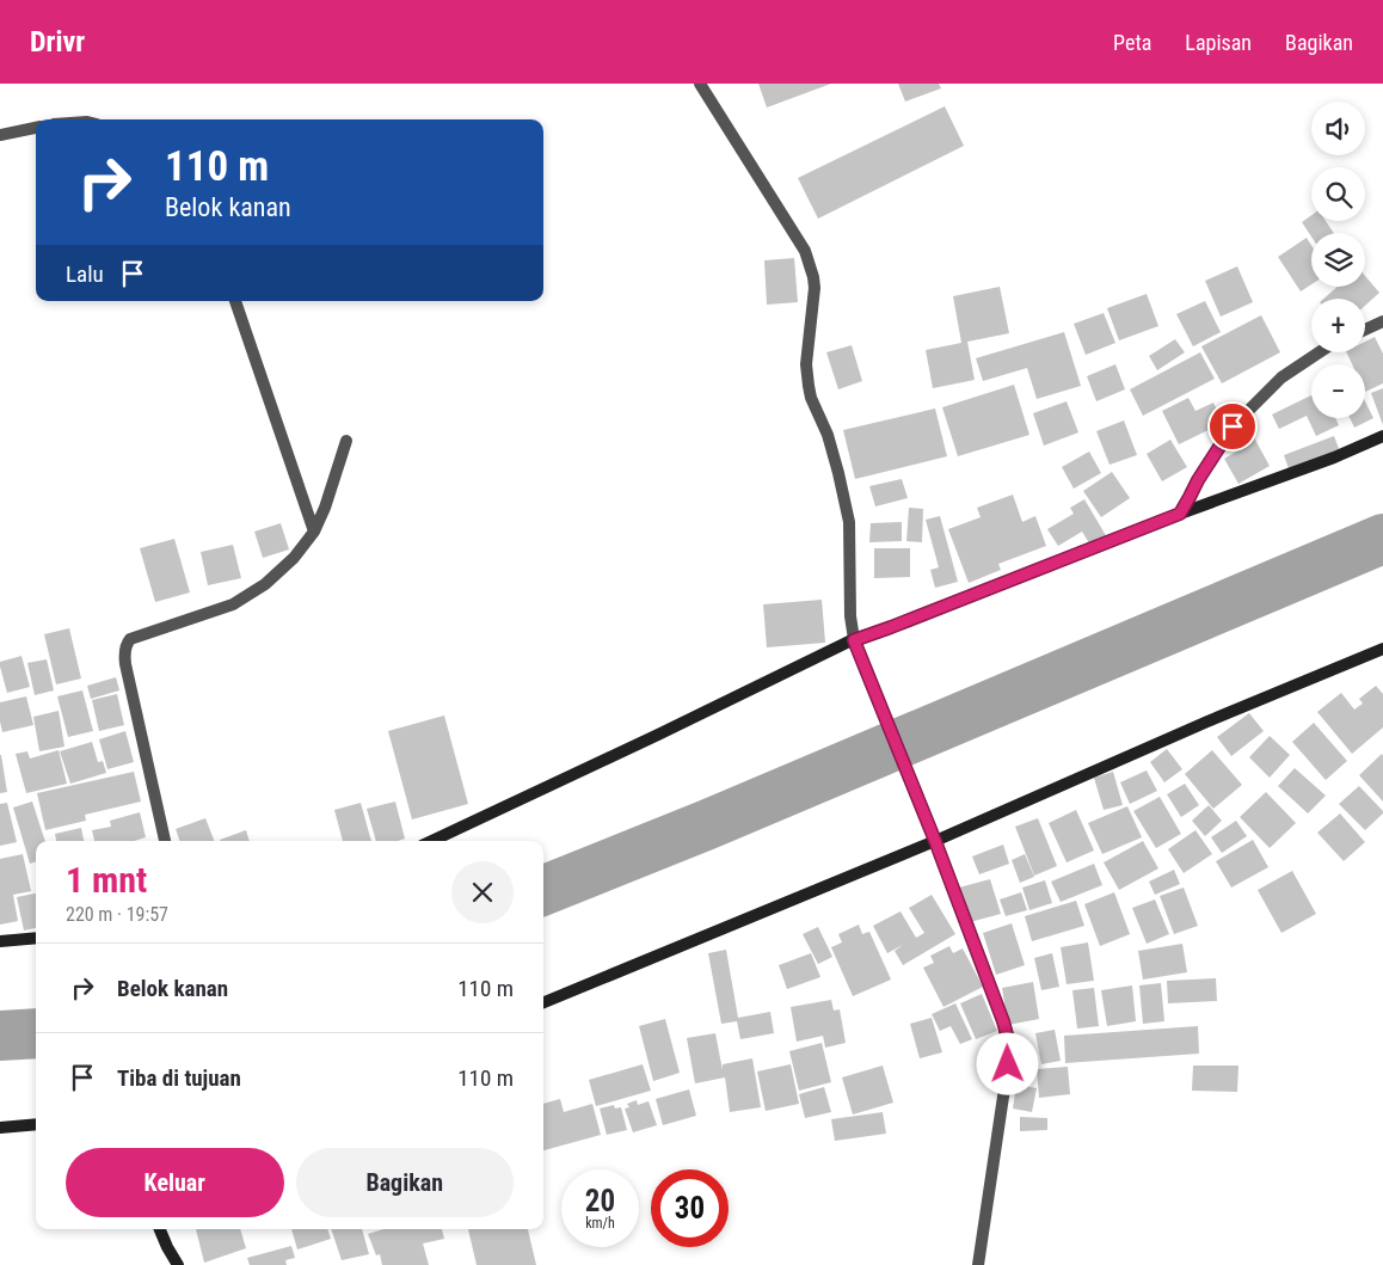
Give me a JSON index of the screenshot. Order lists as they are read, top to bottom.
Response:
{
  "page": {
    "header": "Drivr",
    "nav": ["Peta", "Lapisan", "Bagikan"],
    "map_buttons": ["+", "−"],
    "turn": ["110 m", "Belok kanan"],
    "then": "Lalu",
    "heading": ["1 mnt", "220 m · 19:57"],
    "list": [
      {
        "name": "Belok kanan",
        "value": "110 m"
      },
      {
        "name": "Tiba di tujuan",
        "value": "110 m"
      }
    ],
    "buttons": ["Keluar", "Bagikan"],
    "speed": "20 km/h",
    "limit": "30"
  }
}
